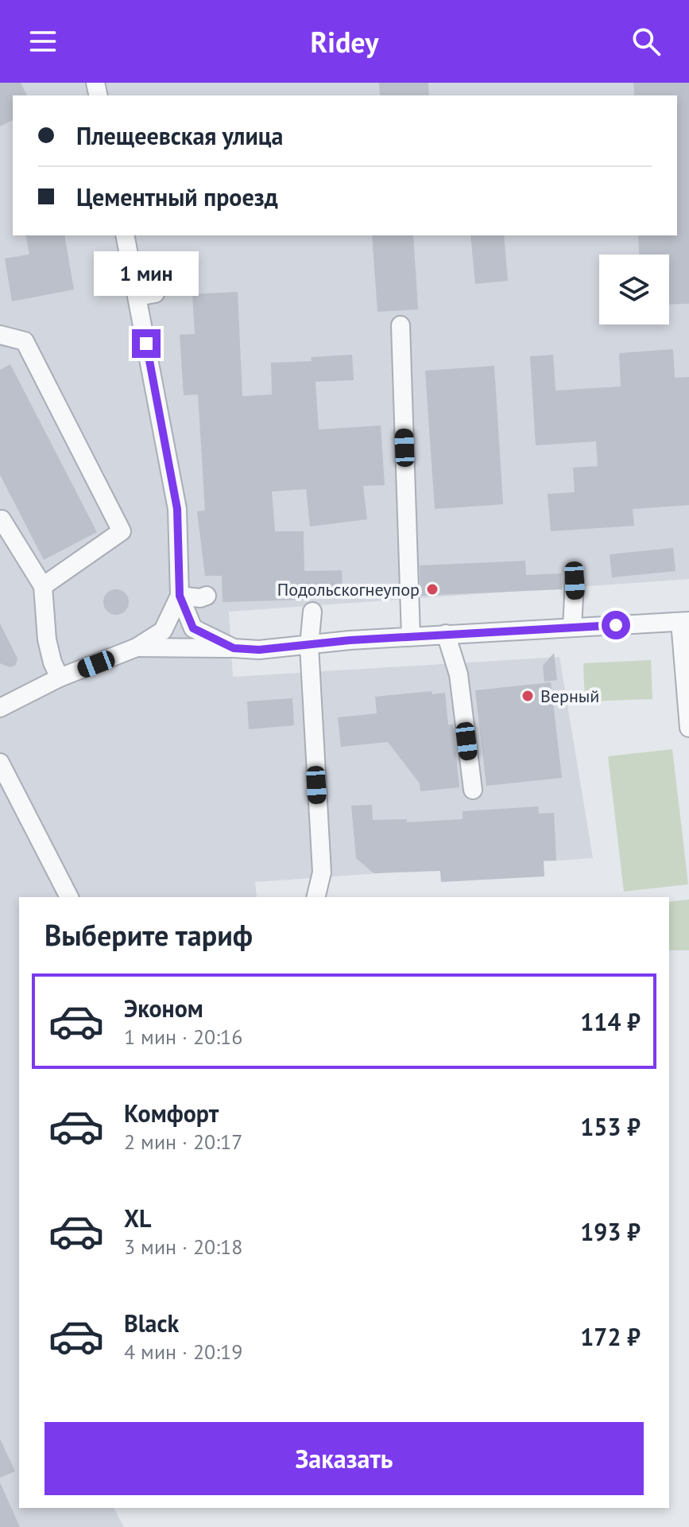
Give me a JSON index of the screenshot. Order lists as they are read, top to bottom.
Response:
{
  "places": ["Подольскогнеупор", "Верный"],
  "page": {
    "header": "Ridey",
    "banner": ["Плещеевская улица", "Цементный проезд"],
    "bubble": "1 мин",
    "heading": "Выберите тариф",
    "list": [
      {
        "name": "Эконом",
        "note": "1 мин · 20:16",
        "value": "114 ₽"
      },
      {
        "name": "Комфорт",
        "note": "2 мин · 20:17",
        "value": "153 ₽"
      },
      {
        "name": "XL",
        "note": "3 мин · 20:18",
        "value": "193 ₽"
      },
      {
        "name": "Black",
        "note": "4 мин · 20:19",
        "value": "172 ₽"
      }
    ],
    "buttons": "Заказать"
  }
}
